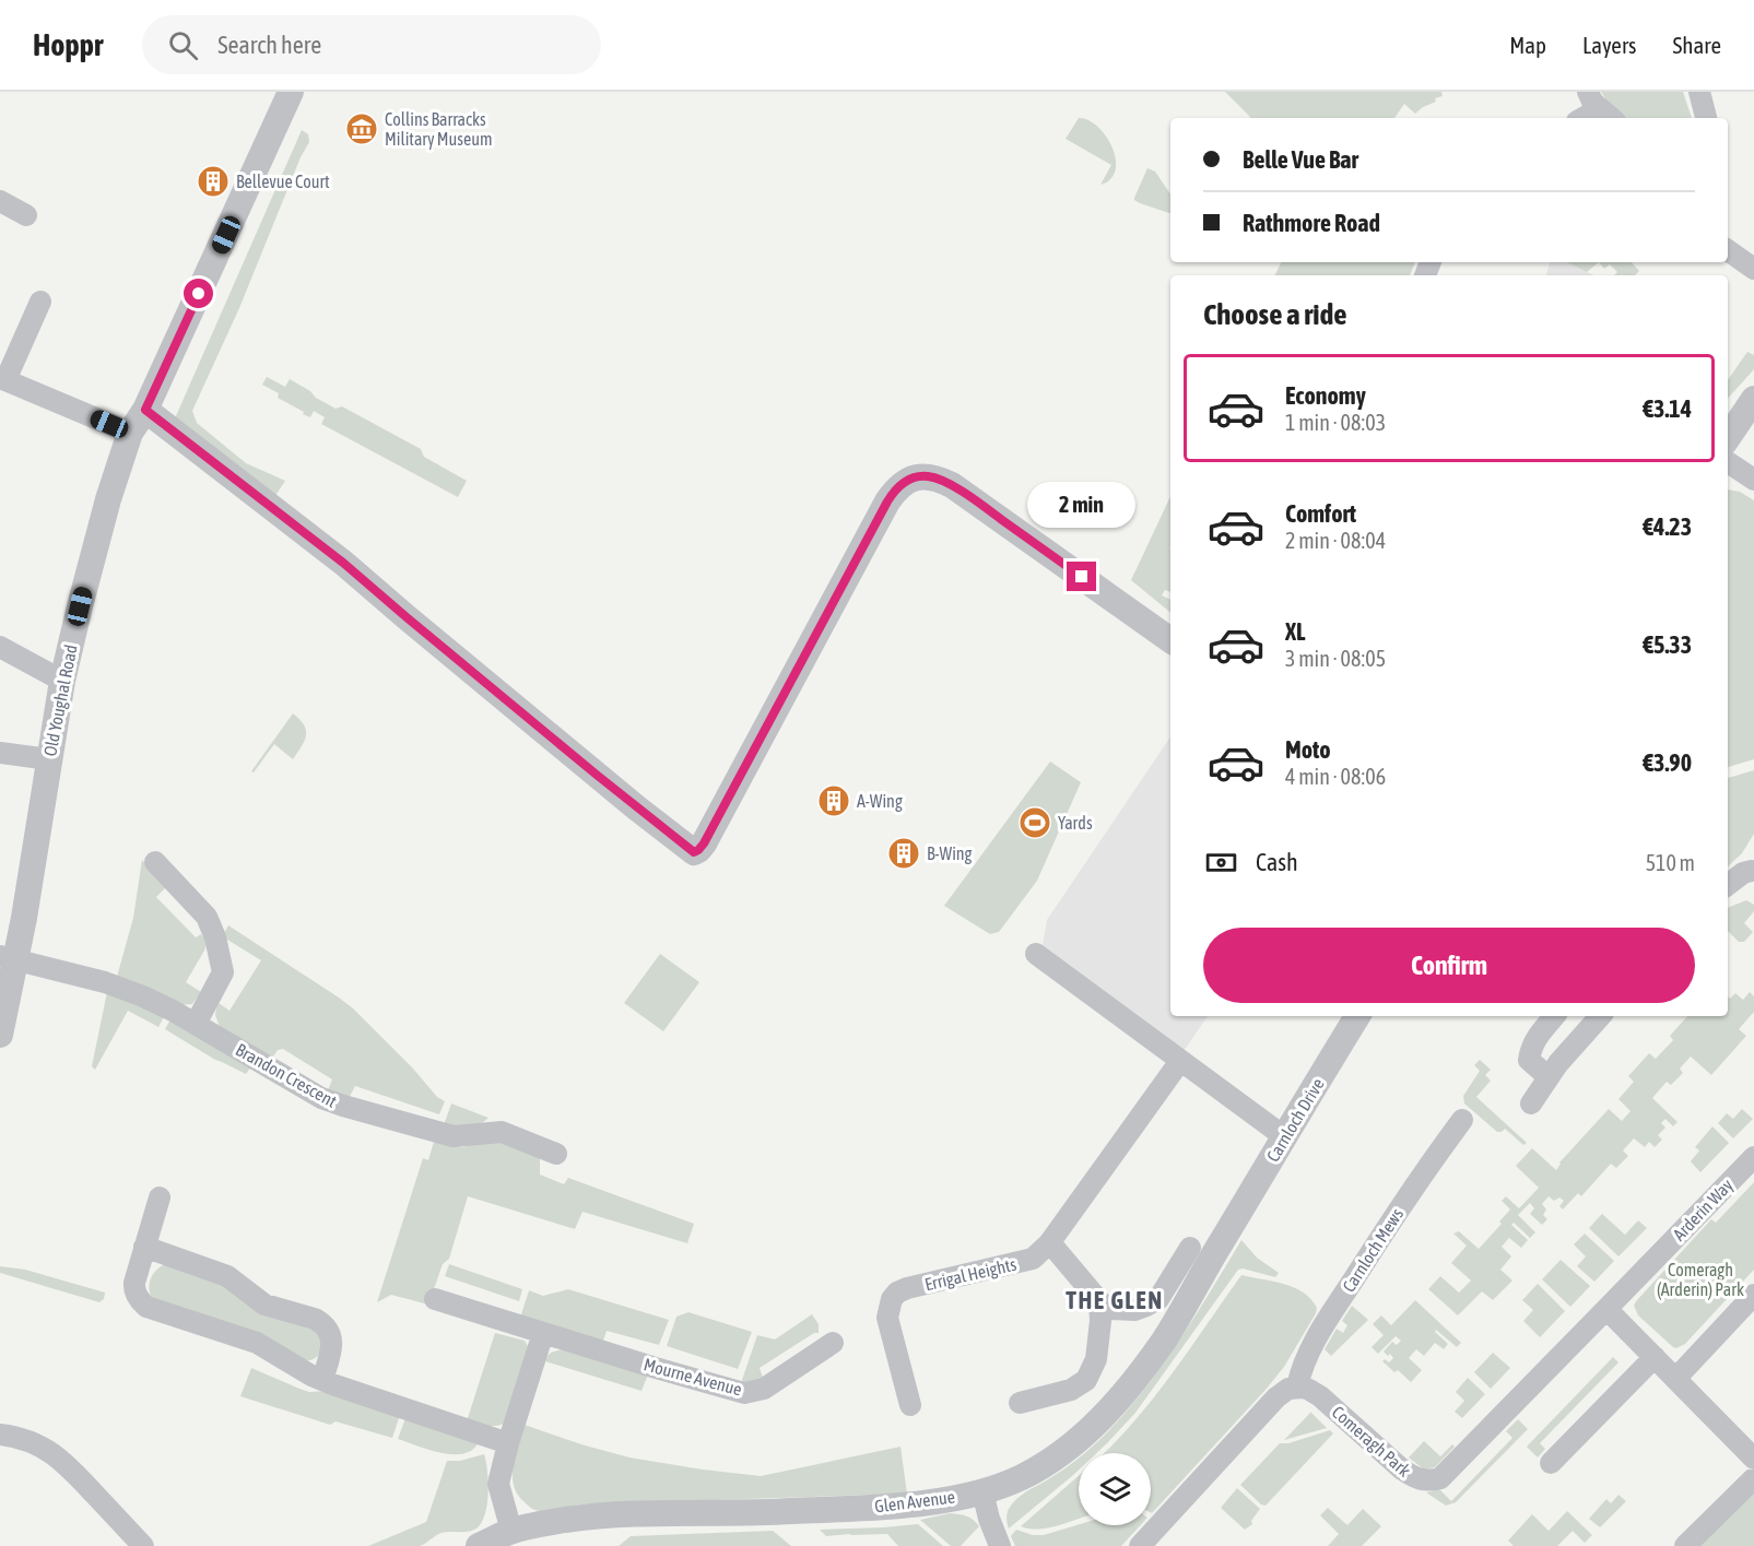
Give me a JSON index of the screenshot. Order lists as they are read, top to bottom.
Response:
{
  "streets": {
    "street": [
      "Old Youghal Road",
      "Brandon Crescent",
      "Carnloch Drive",
      "Arderin Way",
      "Carnloch Mews",
      "Errigal Heights",
      "Mourne Avenue",
      "Comeragh Park",
      "Glen Avenue"
    ]
  },
  "crossings": [
    ["Old Youghal Road", "Brandon Crescent"],
    ["Carnloch Drive", "Glen Avenue"],
    ["Arderin Way", "Comeragh Park"],
    ["Carnloch Mews", "Comeragh Park"]
  ],
  "districts": ["THE GLEN"],
  "parks": ["Comeragh (Arderin) Park"],
  "places": {
    "museum": ["Collins Barracks Military Museum"],
    "building": ["Bellevue Court", "A-Wing", "B-Wing"],
    "sports": ["Yards"]
  },
  "page": {
    "header": "Hoppr",
    "search": "Search here",
    "nav": ["Map", "Layers", "Share"],
    "banner": ["Belle Vue Bar", "Rathmore Road"],
    "heading": "Choose a ride",
    "list": [
      {
        "name": "Economy",
        "note": "1 min · 08:03",
        "value": "€3.14"
      },
      {
        "name": "Comfort",
        "note": "2 min · 08:04",
        "value": "€4.23"
      },
      {
        "name": "XL",
        "note": "3 min · 08:05",
        "value": "€5.33"
      },
      {
        "name": "Moto",
        "note": "4 min · 08:06",
        "value": "€3.90"
      }
    ],
    "bubble": "2 min",
    "pay": ["Cash", "510 m"],
    "buttons": "Confirm"
  }
}
